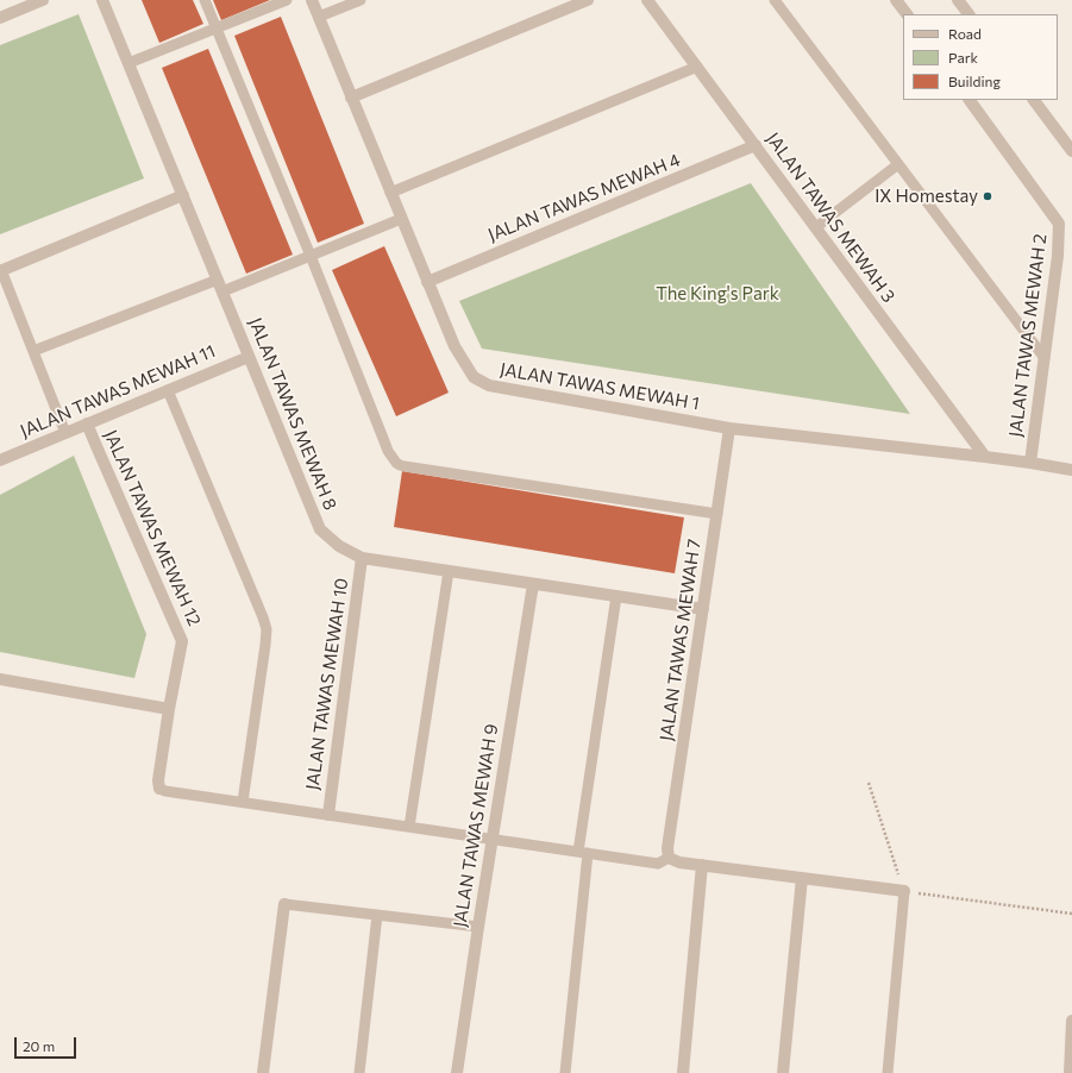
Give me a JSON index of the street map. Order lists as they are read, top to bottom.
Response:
{
  "streets": {
    "street": [
      "JALAN TAWAS MEWAH 4",
      "JALAN TAWAS MEWAH 3",
      "JALAN TAWAS MEWAH 2",
      "JALAN TAWAS MEWAH 1",
      "JALAN TAWAS MEWAH 11",
      "JALAN TAWAS MEWAH 8",
      "JALAN TAWAS MEWAH 12",
      "JALAN TAWAS MEWAH 7",
      "JALAN TAWAS MEWAH 10",
      "JALAN TAWAS MEWAH 9"
    ]
  },
  "crossings": [
    ["JALAN TAWAS MEWAH 4", "JALAN TAWAS MEWAH 3"],
    ["JALAN TAWAS MEWAH 4", "JALAN TAWAS MEWAH 1"],
    ["JALAN TAWAS MEWAH 3", "JALAN TAWAS MEWAH 1"],
    ["JALAN TAWAS MEWAH 2", "JALAN TAWAS MEWAH 1"],
    ["JALAN TAWAS MEWAH 1", "JALAN TAWAS MEWAH 7"],
    ["JALAN TAWAS MEWAH 11", "JALAN TAWAS MEWAH 8"],
    ["JALAN TAWAS MEWAH 11", "JALAN TAWAS MEWAH 12"],
    ["JALAN TAWAS MEWAH 8", "JALAN TAWAS MEWAH 7"],
    ["JALAN TAWAS MEWAH 8", "JALAN TAWAS MEWAH 10"],
    ["JALAN TAWAS MEWAH 8", "JALAN TAWAS MEWAH 9"]
  ],
  "parks": ["The King's Park"],
  "places": ["IX Homestay"],
  "legend": ["Road", "Park", "Building"],
  "scale_bar": "20 m"
}
